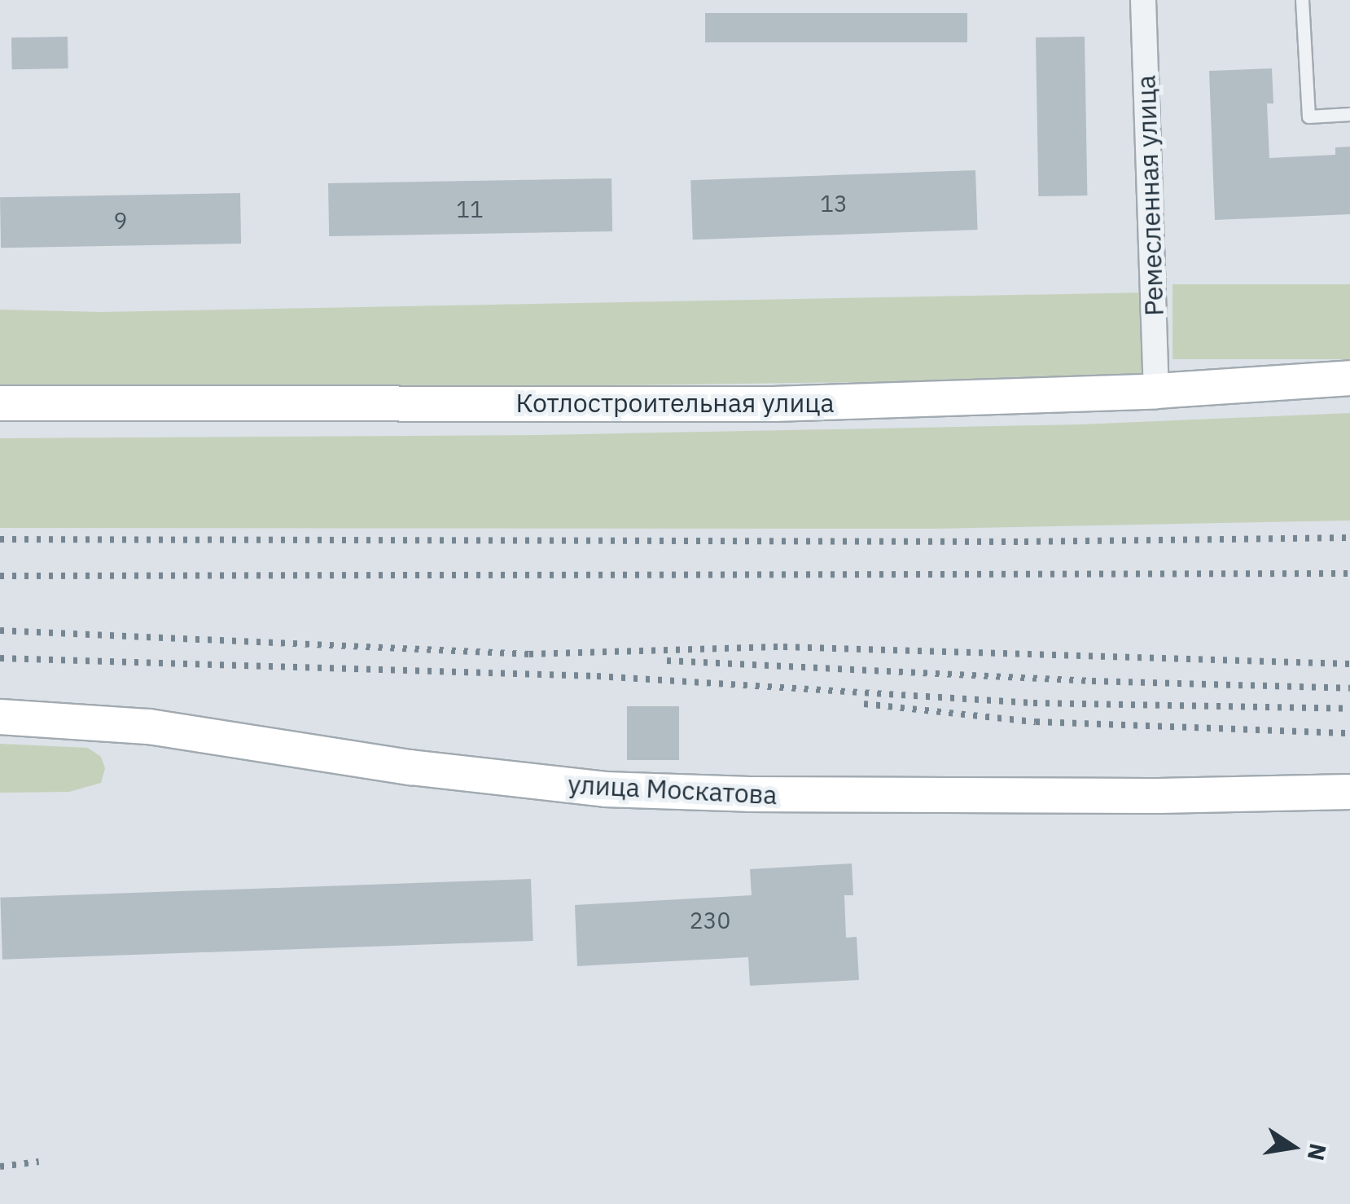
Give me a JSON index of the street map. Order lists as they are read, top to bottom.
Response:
{
  "streets": {
    "main road": ["Котлостроительная улица", "улица Москатова"],
    "street": ["Ремесленная улица"]
  },
  "crossings": [
    ["Ремесленная улица", "Котлостроительная улица"]
  ],
  "house_numbers": [
    "13",
    "11",
    "9",
    "230"
  ],
  "north": "right"
}
